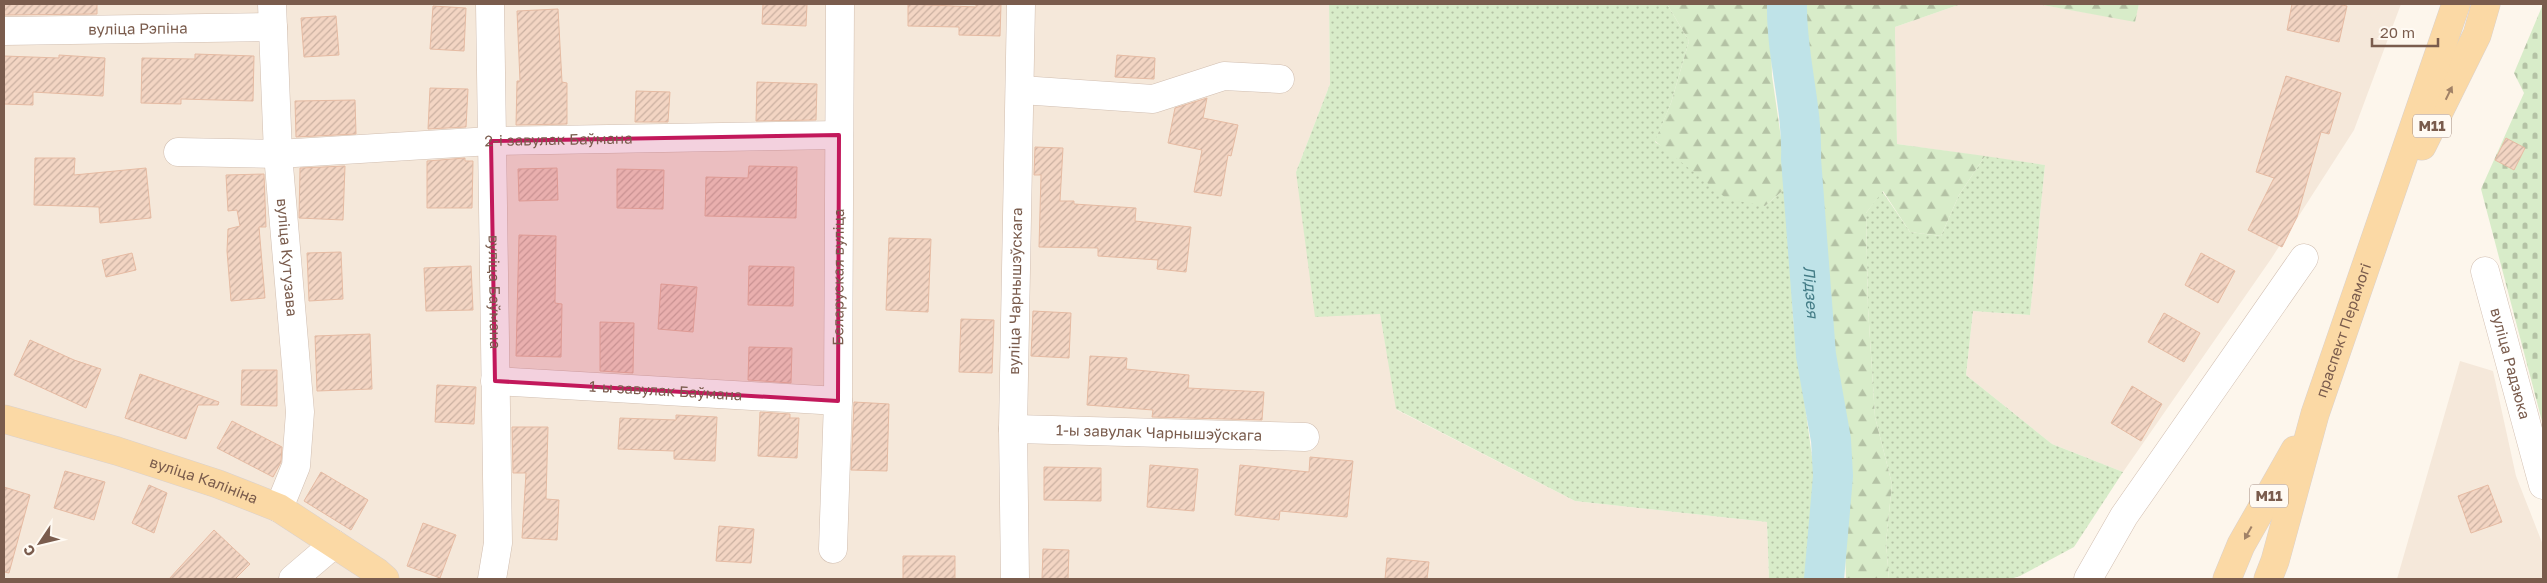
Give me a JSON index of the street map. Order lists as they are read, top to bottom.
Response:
{
  "streets": {
    "main road": ["М11", "праспект Перамогі", "вуліца Калініна"],
    "street": [
      "вуліца Рэпіна",
      "2-і завулак Баўмана",
      "вуліца Кутузава",
      "Беларуская вуліца",
      "вуліца Чарнышэўскага",
      "вуліца Баўмана",
      "вуліца Радзюка",
      "1-ы завулак Баўмана",
      "1-ы завулак Чарнышэўскага"
    ]
  },
  "crossings": [
    ["вуліца Рэпіна", "вуліца Кутузава"],
    ["2-і завулак Баўмана", "вуліца Кутузава"],
    ["2-і завулак Баўмана", "Беларуская вуліца"],
    ["2-і завулак Баўмана", "вуліца Баўмана"],
    ["вуліца Кутузава", "вуліца Калініна"],
    ["Беларуская вуліца", "1-ы завулак Баўмана"],
    ["вуліца Чарнышэўскага", "1-ы завулак Чарнышэўскага"],
    ["вуліца Баўмана", "1-ы завулак Баўмана"]
  ],
  "water": ["Лідзея"],
  "scale_bar": "20 m",
  "north": "bottom left"
}
